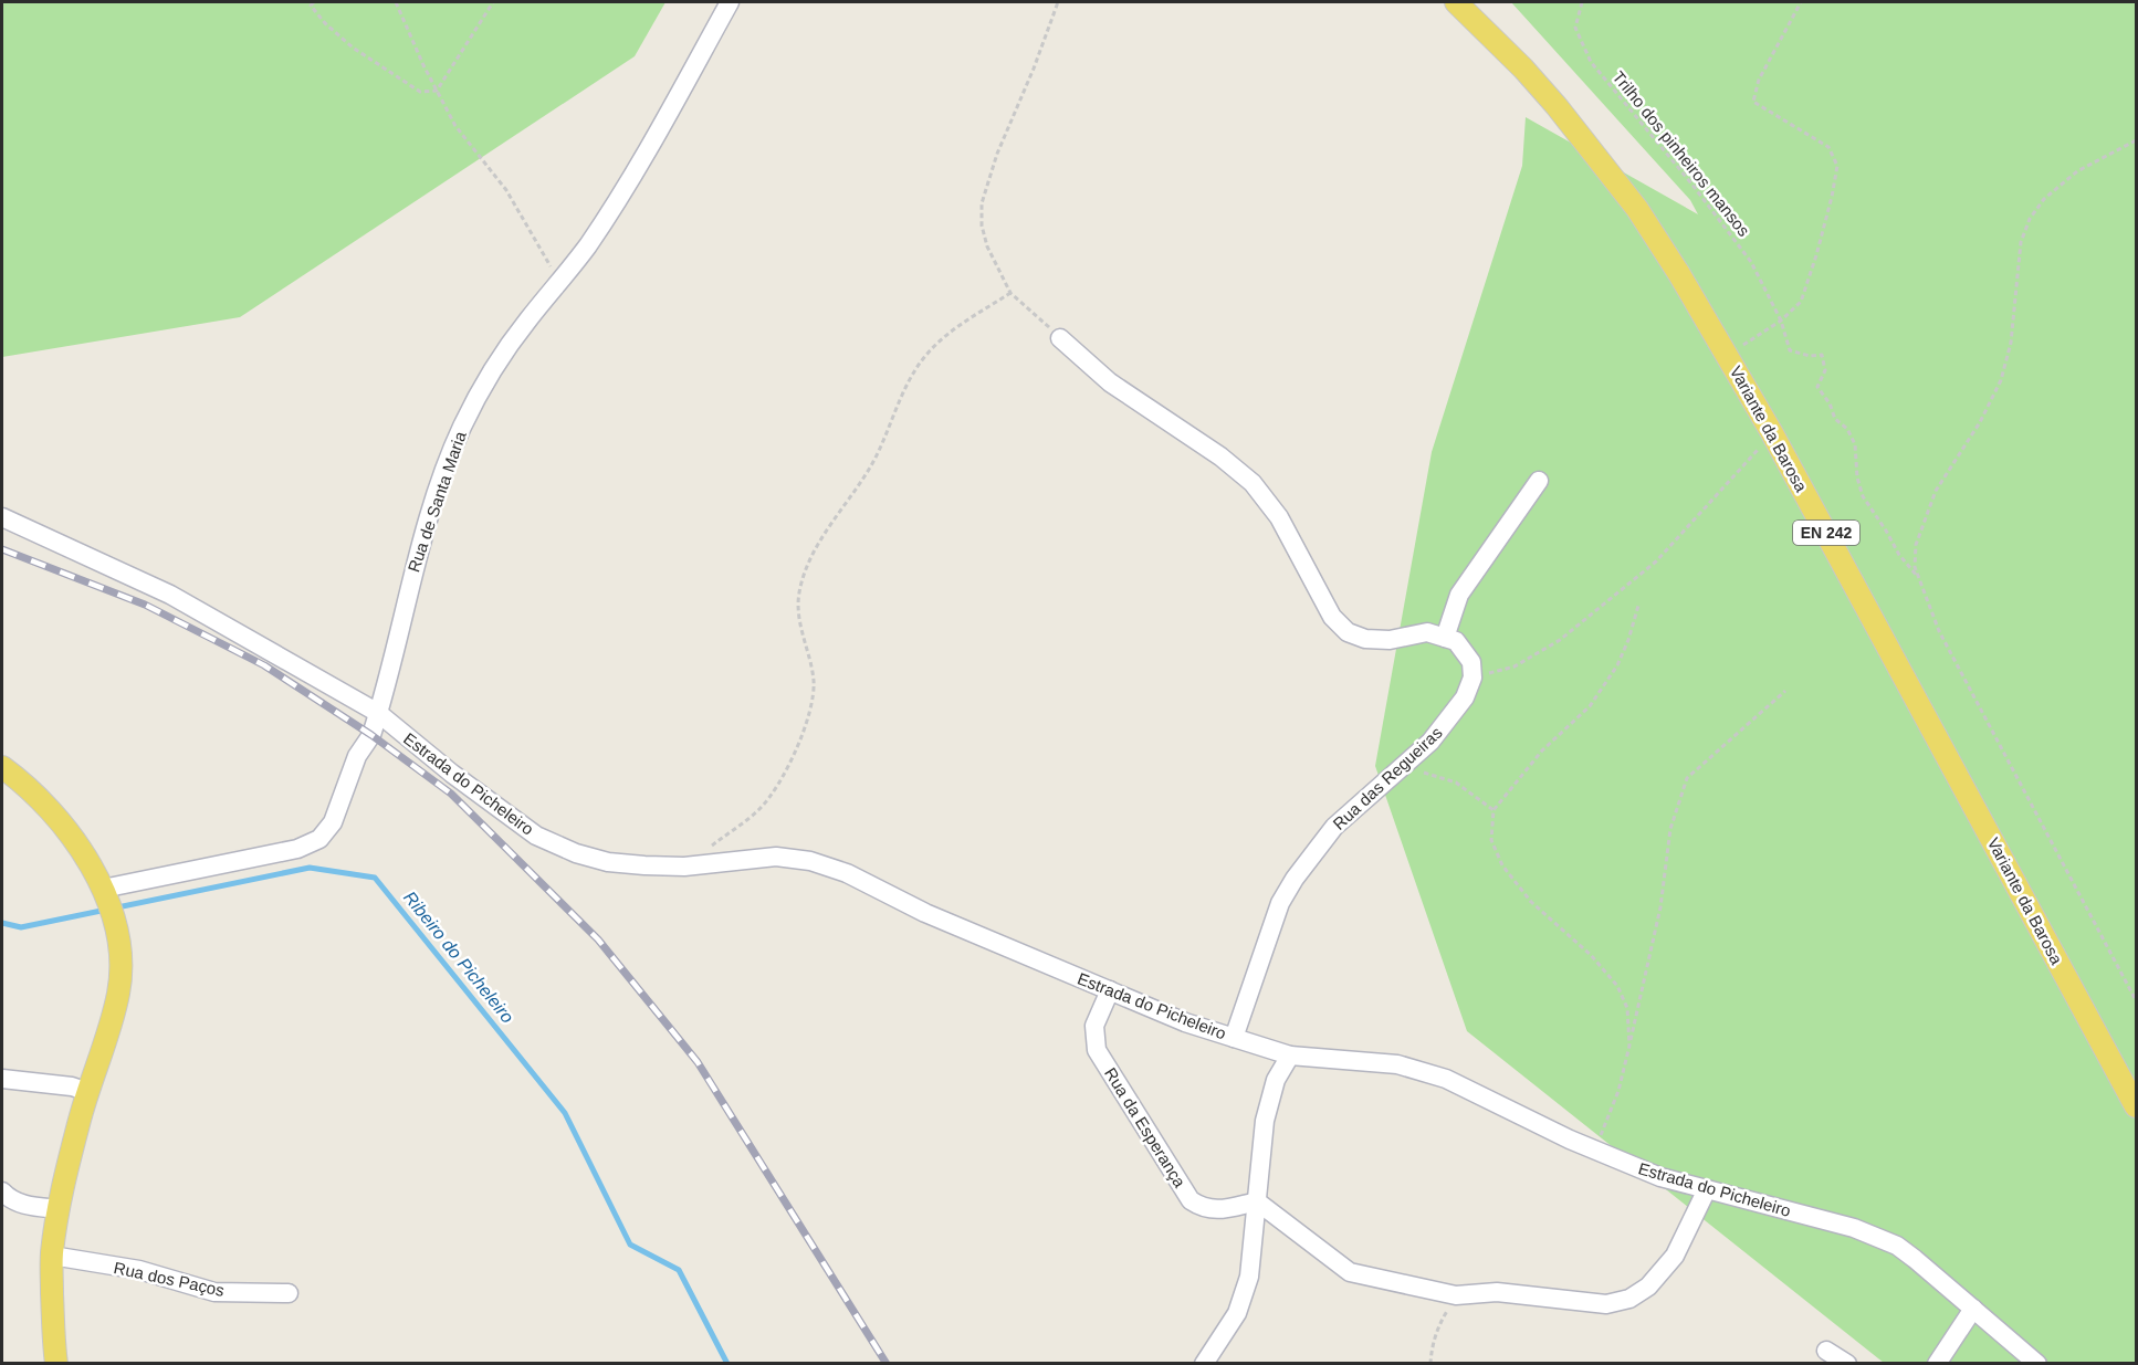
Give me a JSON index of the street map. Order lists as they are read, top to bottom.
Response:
{
  "streets": {
    "main road": ["Variante da Barosa", "EN 242"],
    "street": [
      "Rua de Santa Maria",
      "Rua das Regueiras",
      "Estrada do Picheleiro",
      "Rua da Esperança",
      "Rua dos Paços"
    ],
    "path": ["Trilho dos pinheiros mansos"]
  },
  "crossings": [
    ["Rua de Santa Maria", "Estrada do Picheleiro"],
    ["Rua das Regueiras", "Estrada do Picheleiro"],
    ["Estrada do Picheleiro", "Rua da Esperança"]
  ],
  "water": ["Ribeiro do Picheleiro"]
}
